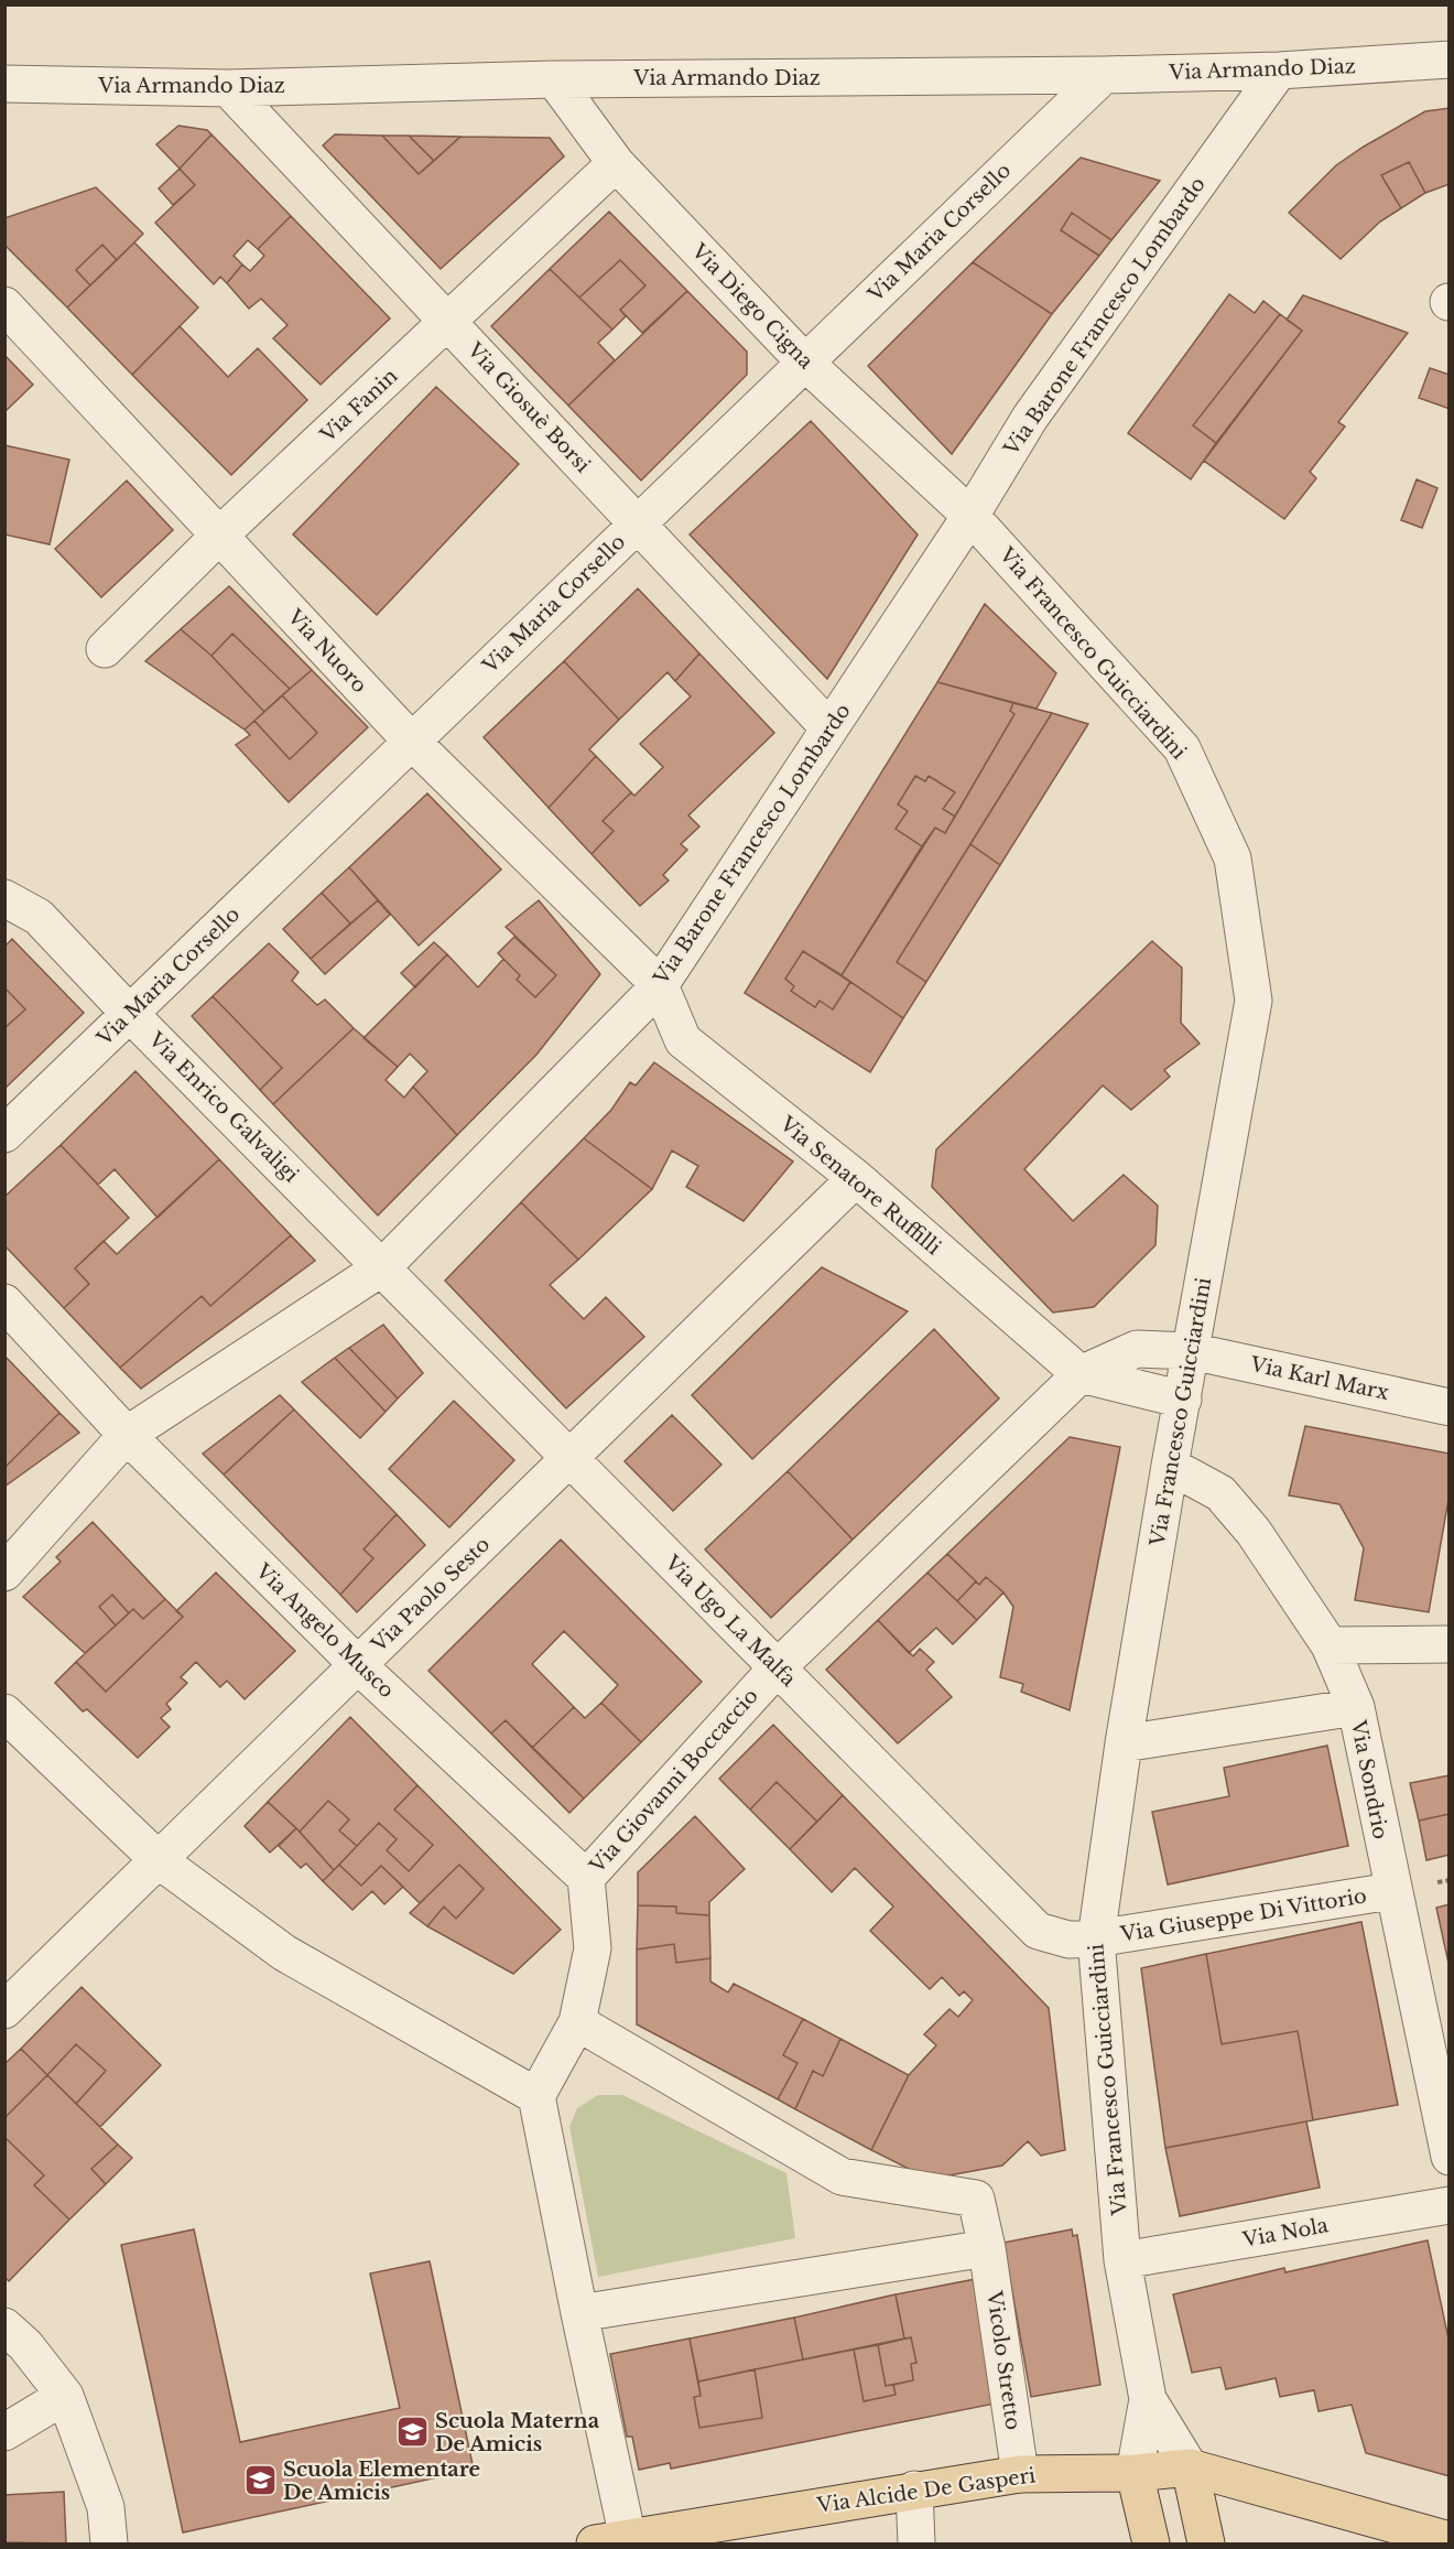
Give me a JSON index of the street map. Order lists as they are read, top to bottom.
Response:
{
  "streets": {
    "main road": ["Via Alcide De Gasperi"],
    "street": [
      "Via Armando Diaz",
      "Via Maria Corsello",
      "Via Diego Cigna",
      "Via Barone Francesco Lombardo",
      "Via Fanin",
      "Via Giosuè Borsi",
      "Via Nuoro",
      "Via Francesco Guicciardini",
      "Via Enrico Galvaligi",
      "Via Senatore Ruffilli",
      "Via Karl Marx",
      "Via Paolo Sesto",
      "Via Ugo La Malfa",
      "Via Angelo Musco",
      "Via Sondrio",
      "Via Giovanni Boccaccio",
      "Via Giuseppe Di Vittorio",
      "Via Nola",
      "Vicolo Stretto"
    ]
  },
  "crossings": [
    ["Via Armando Diaz", "Via Maria Corsello"],
    ["Via Armando Diaz", "Via Diego Cigna"],
    ["Via Armando Diaz", "Via Barone Francesco Lombardo"],
    ["Via Armando Diaz", "Via Giosuè Borsi"],
    ["Via Maria Corsello", "Via Diego Cigna"],
    ["Via Maria Corsello", "Via Giosuè Borsi"],
    ["Via Maria Corsello", "Via Nuoro"],
    ["Via Maria Corsello", "Via Enrico Galvaligi"],
    ["Via Diego Cigna", "Via Barone Francesco Lombardo"],
    ["Via Diego Cigna", "Via Fanin"],
    ["Via Diego Cigna", "Via Francesco Guicciardini"],
    ["Via Barone Francesco Lombardo", "Via Giosuè Borsi"],
    ["Via Barone Francesco Lombardo", "Via Nuoro"],
    ["Via Barone Francesco Lombardo", "Via Francesco Guicciardini"],
    ["Via Barone Francesco Lombardo", "Via Enrico Galvaligi"],
    ["Via Barone Francesco Lombardo", "Via Senatore Ruffilli"],
    ["Via Barone Francesco Lombardo", "Via Ugo La Malfa"],
    ["Via Barone Francesco Lombardo", "Via Angelo Musco"],
    ["Via Fanin", "Via Giosuè Borsi"],
    ["Via Fanin", "Via Nuoro"],
    ["Via Nuoro", "Via Senatore Ruffilli"],
    ["Via Francesco Guicciardini", "Via Karl Marx"],
    ["Via Francesco Guicciardini", "Via Ugo La Malfa"],
    ["Via Francesco Guicciardini", "Via Sondrio"],
    ["Via Francesco Guicciardini", "Via Giuseppe Di Vittorio"],
    ["Via Francesco Guicciardini", "Via Nola"],
    ["Via Enrico Galvaligi", "Via Ugo La Malfa"],
    ["Via Senatore Ruffilli", "Via Karl Marx"],
    ["Via Senatore Ruffilli", "Via Paolo Sesto"],
    ["Via Senatore Ruffilli", "Via Giovanni Boccaccio"],
    ["Via Karl Marx", "Via Giovanni Boccaccio"],
    ["Via Paolo Sesto", "Via Ugo La Malfa"],
    ["Via Paolo Sesto", "Via Angelo Musco"],
    ["Via Ugo La Malfa", "Via Giovanni Boccaccio"],
    ["Via Ugo La Malfa", "Via Giuseppe Di Vittorio"],
    ["Via Angelo Musco", "Via Giovanni Boccaccio"],
    ["Via Sondrio", "Via Giuseppe Di Vittorio"],
    ["Via Giovanni Boccaccio", "Vicolo Stretto"],
    ["Vicolo Stretto", "Via Alcide De Gasperi"]
  ],
  "places": {
    "school or university": ["Scuola Materna De Amicis", "Scuola Elementare De Amicis"]
  }
}
